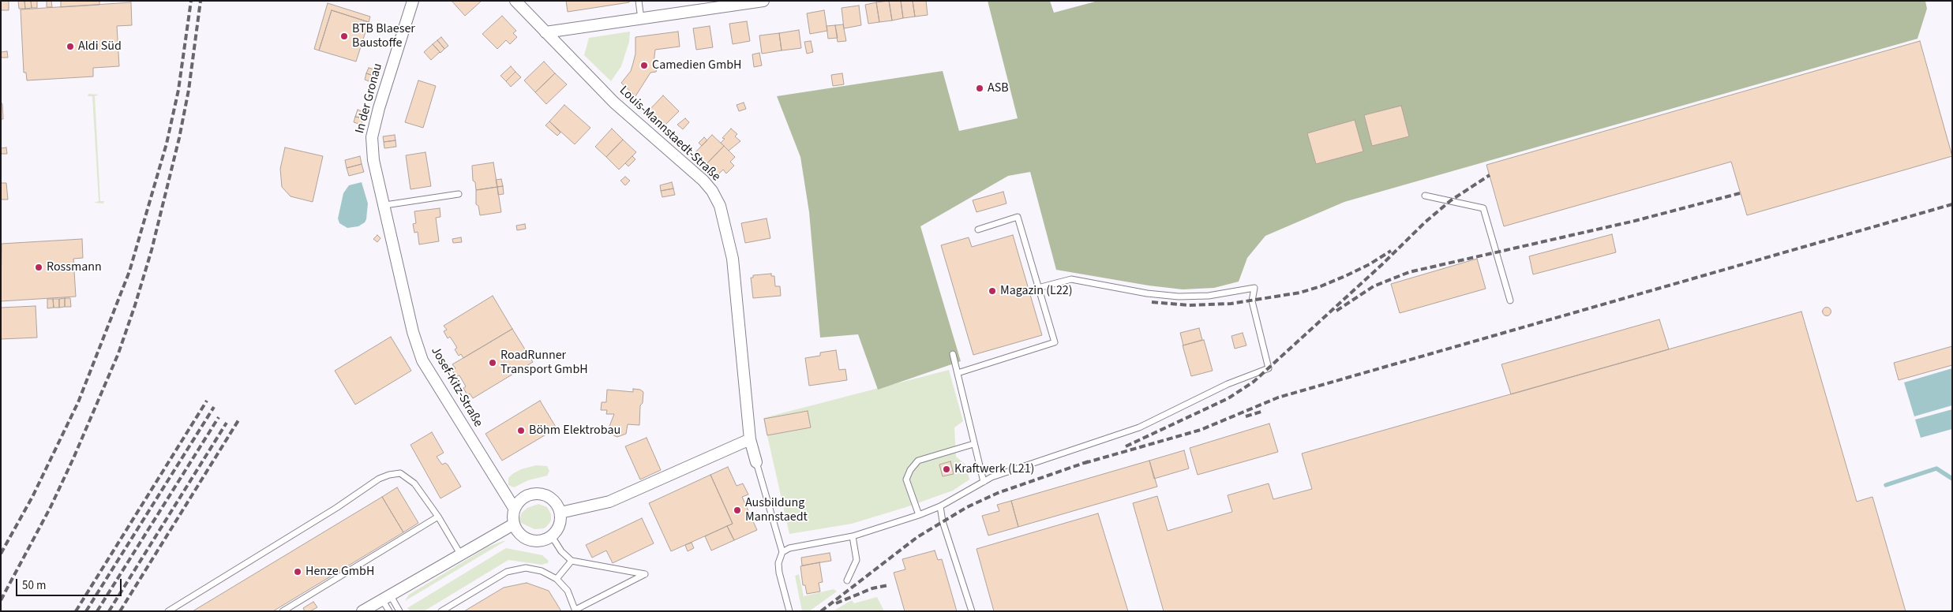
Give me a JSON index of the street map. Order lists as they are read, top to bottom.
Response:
{
  "streets": {
    "street": ["In der Gronau", "Louis-Mannstaedt-Straße", "Josef-Kitz-Straße"]
  },
  "crossings": [
    ["In der Gronau", "Josef-Kitz-Straße"]
  ],
  "places": [
    "BTB Blaeser Baustoffe",
    "Aldi Süd",
    "Camedien GmbH",
    "ASB",
    "Rossmann",
    "Magazin (L22)",
    "RoadRunner Transport GmbH",
    "Böhm Elektrobau",
    "Kraftwerk (L21)",
    "Ausbildung Mannstaedt",
    "Henze GmbH"
  ],
  "scale_bar": "50 m"
}
